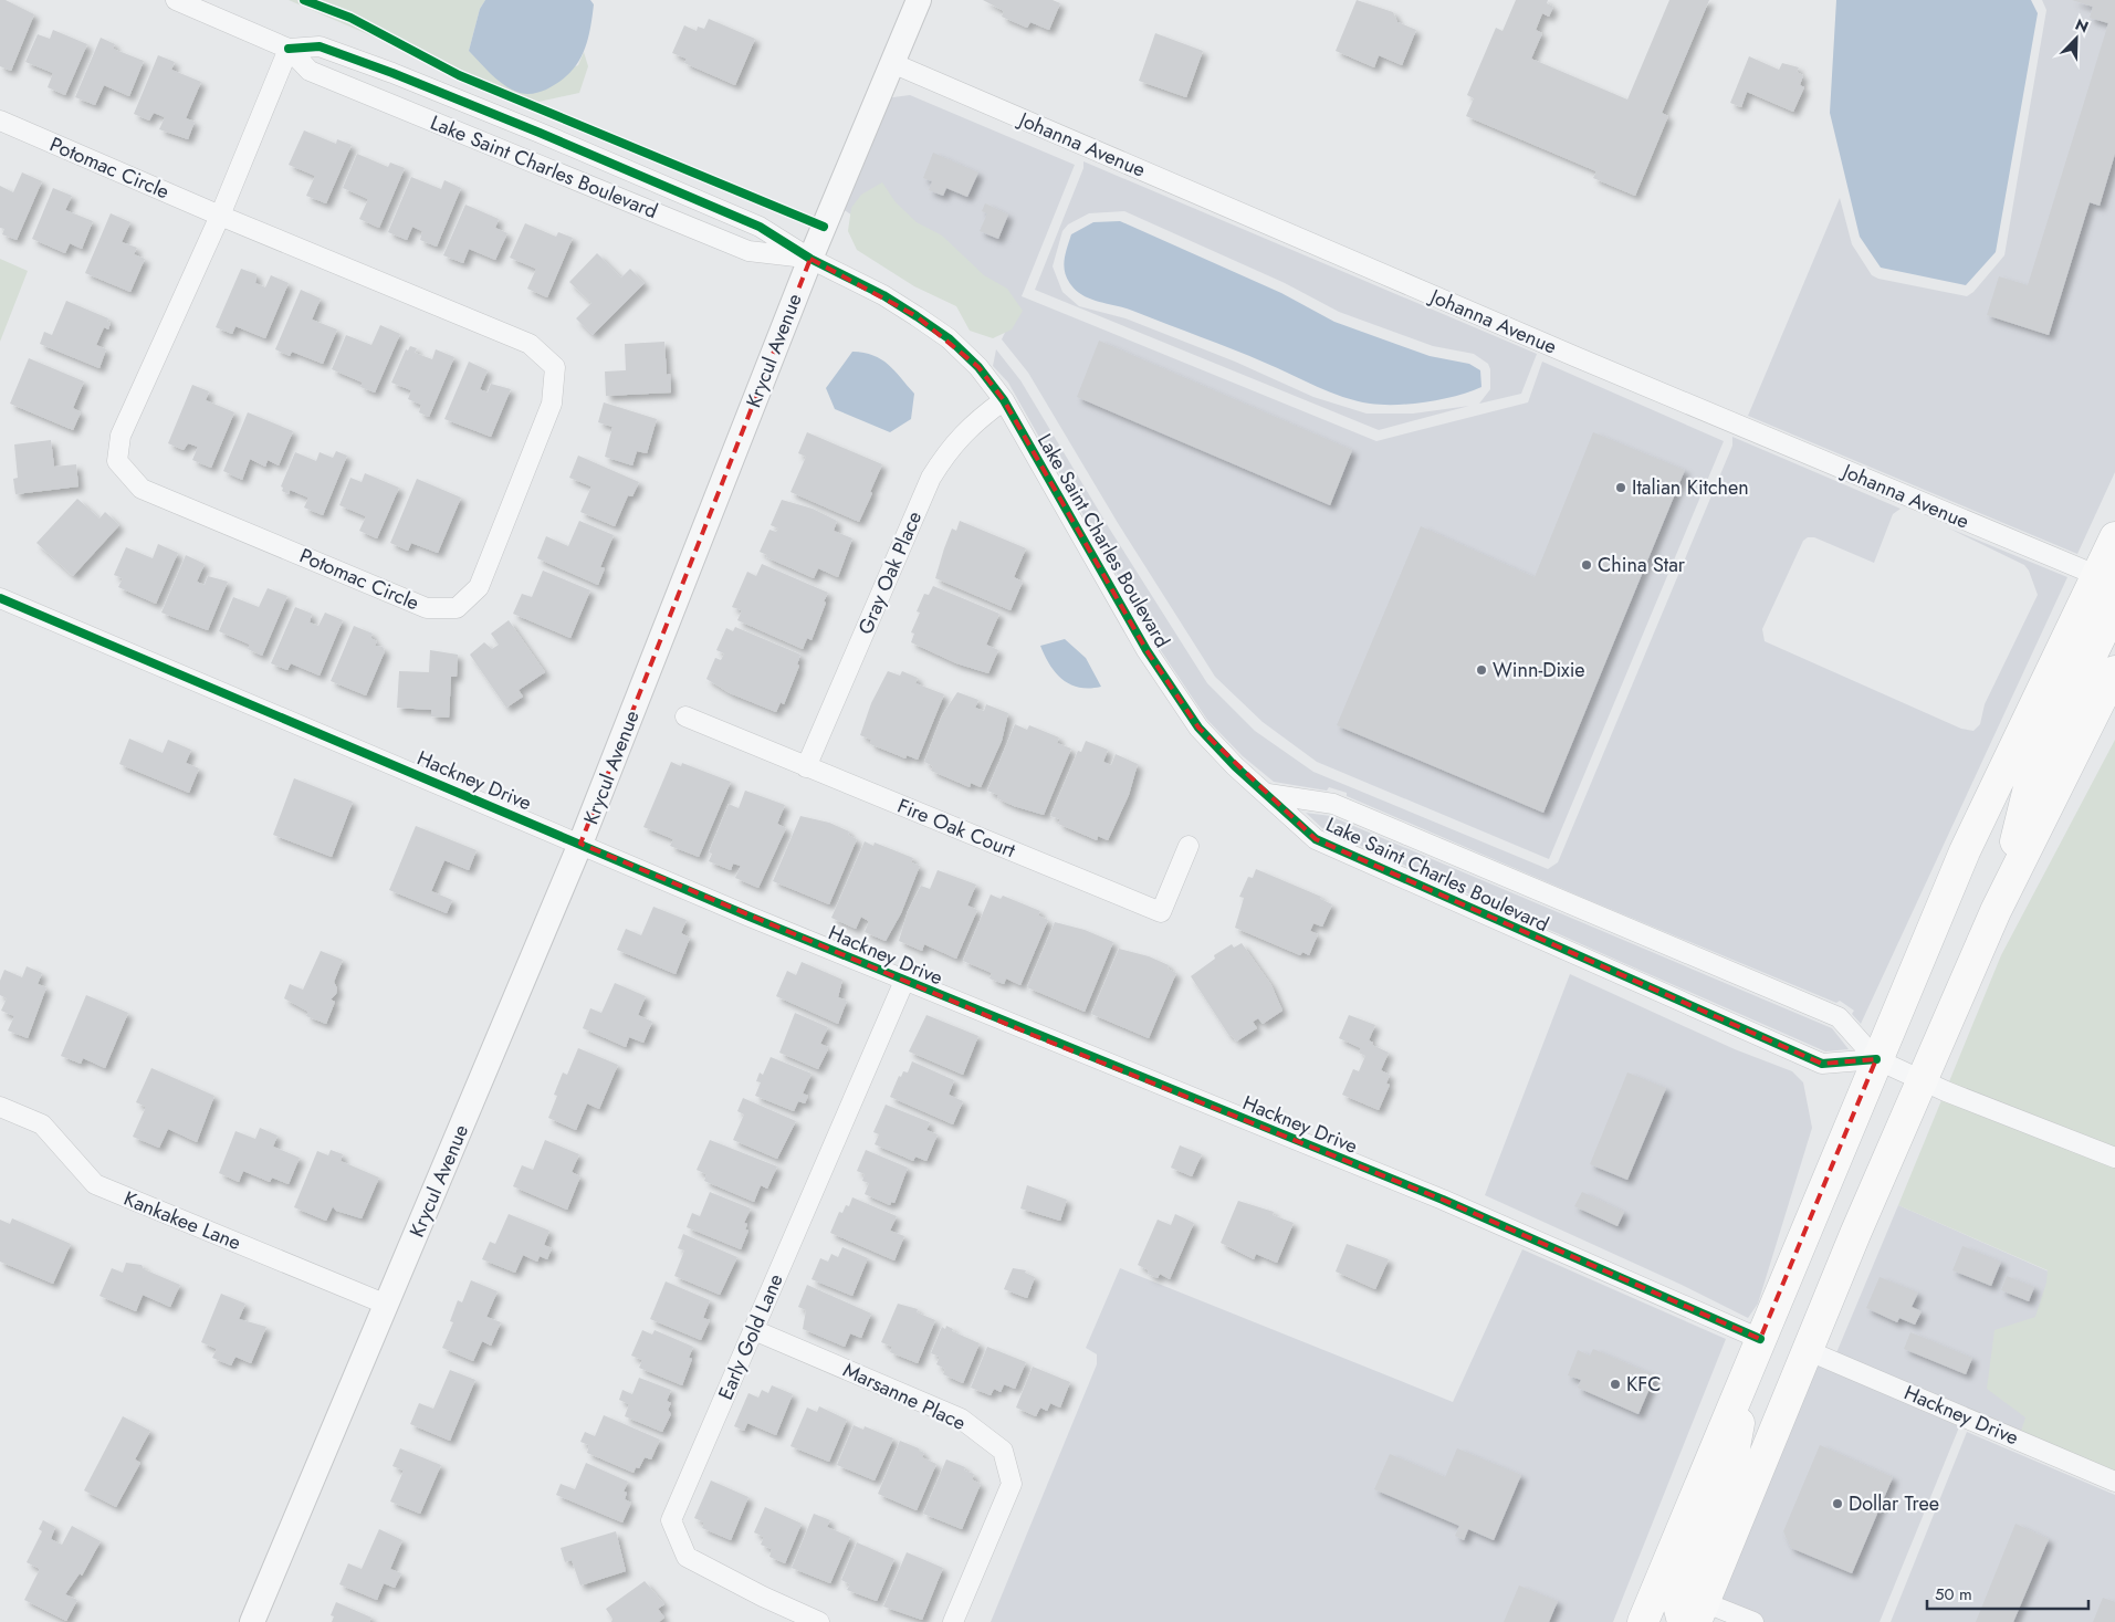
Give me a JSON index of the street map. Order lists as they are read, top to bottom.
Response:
{
  "streets": {
    "street": [
      "Johanna Avenue",
      "Lake Saint Charles Boulevard",
      "Potomac Circle",
      "Krycul Avenue",
      "Gray Oak Place",
      "Hackney Drive",
      "Fire Oak Court",
      "Kankakee Lane",
      "Early Gold Lane",
      "Marsanne Place"
    ]
  },
  "crossings": [
    ["Johanna Avenue", "Krycul Avenue"],
    ["Lake Saint Charles Boulevard", "Potomac Circle"],
    ["Lake Saint Charles Boulevard", "Krycul Avenue"],
    ["Lake Saint Charles Boulevard", "Gray Oak Place"],
    ["Krycul Avenue", "Hackney Drive"],
    ["Krycul Avenue", "Kankakee Lane"],
    ["Gray Oak Place", "Fire Oak Court"],
    ["Hackney Drive", "Early Gold Lane"],
    ["Early Gold Lane", "Marsanne Place"]
  ],
  "places": [
    "Italian Kitchen",
    "China Star",
    "Winn-Dixie",
    "KFC",
    "Dollar Tree"
  ],
  "scale_bar": "50 m",
  "north": "top right"
}
